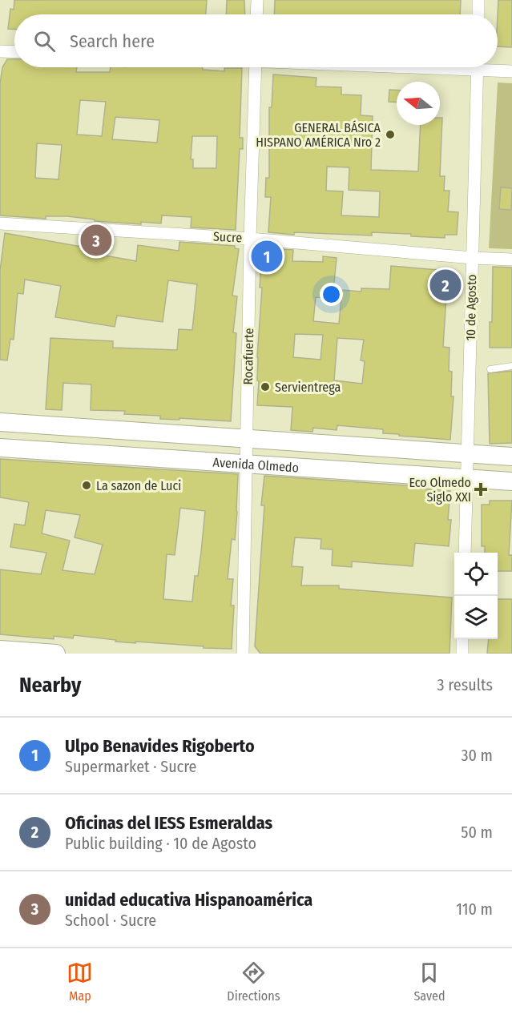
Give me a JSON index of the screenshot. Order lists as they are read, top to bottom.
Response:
{
  "streets": {
    "street": [
      "Sucre",
      "10 de Agosto",
      "Rocafuerte",
      "Avenida Olmedo"
    ]
  },
  "crossings": [
    ["Sucre", "10 de Agosto"],
    ["Sucre", "Rocafuerte"],
    ["10 de Agosto", "Avenida Olmedo"],
    ["Rocafuerte", "Avenida Olmedo"]
  ],
  "places": {
    "other": ["GENERAL BÁSICA HISPANO AMÉRICA Nro 2", "Servientrega", "La sazon de Luci"],
    "health": ["Eco Olmedo Siglo XXI"]
  },
  "north": "left",
  "page": {
    "search": "Search here",
    "pins": ["3", "1", "2"],
    "heading": ["Nearby", "3 results"],
    "list": [
      {
        "mark": "1",
        "name": "Ulpo Benavides Rigoberto",
        "note": "Supermarket · Sucre",
        "value": "30 m"
      },
      {
        "mark": "2",
        "name": "Oficinas del IESS Esmeraldas",
        "note": "Public building · 10 de Agosto",
        "value": "50 m"
      },
      {
        "mark": "3",
        "name": "unidad educativa Hispanoamérica",
        "note": "School · Sucre",
        "value": "110 m"
      }
    ],
    "nav": ["Map", "Directions", "Saved"]
  }
}
